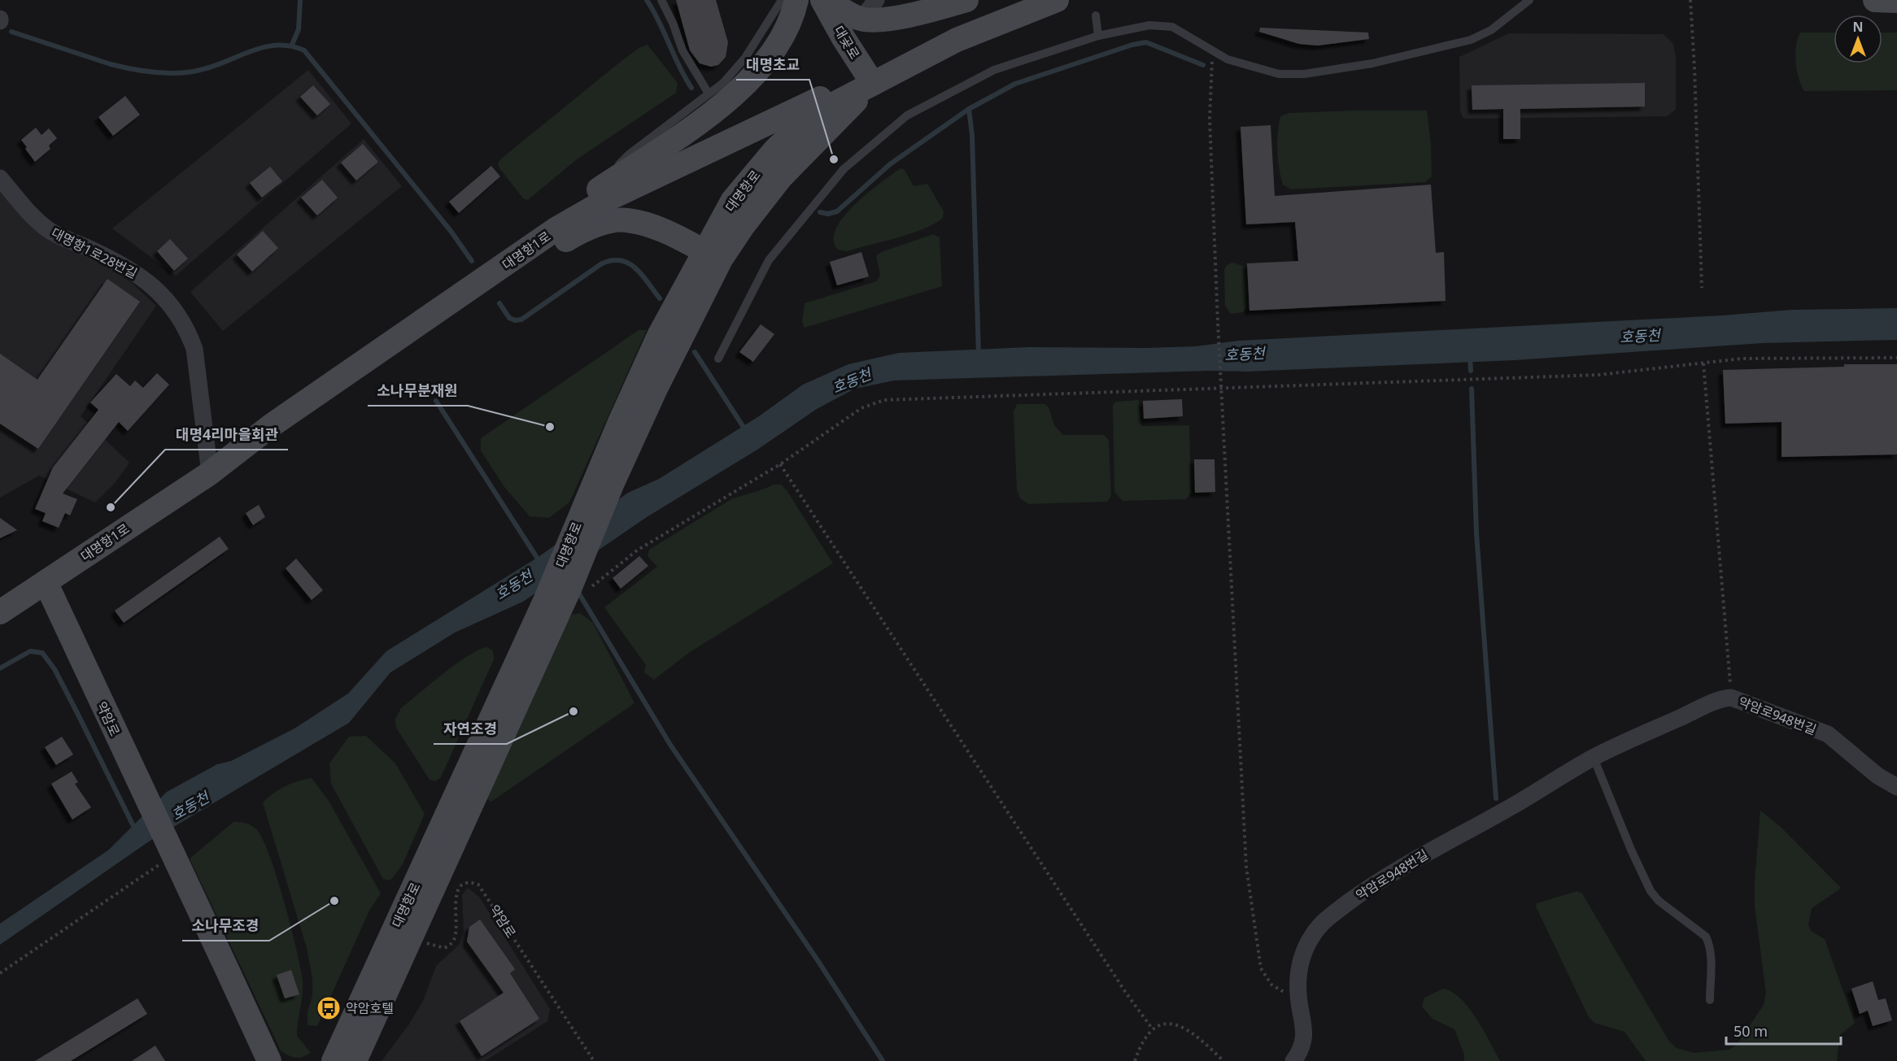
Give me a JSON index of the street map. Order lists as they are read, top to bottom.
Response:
{
  "streets": {
    "street": [
      "대곶로",
      "대명항로",
      "대명항1로",
      "대명항1로28번길",
      "약암로948번길",
      "약암로"
    ]
  },
  "crossings": [
    ["대곶로", "대명항로"],
    ["대곶로", "대명항1로"],
    ["대명항로", "대명항1로"],
    ["대명항로", "약암로"],
    ["대명항1로", "대명항1로28번길"],
    ["대명항1로", "약암로"]
  ],
  "water": ["호동천"],
  "places": {
    "other": [
      "대명초교",
      "소나무분재원",
      "대명4리마을회관",
      "자연조경",
      "소나무조경"
    ],
    "bus stop": ["약암호텔"]
  },
  "scale_bar": "50 m",
  "north": "top"
}
